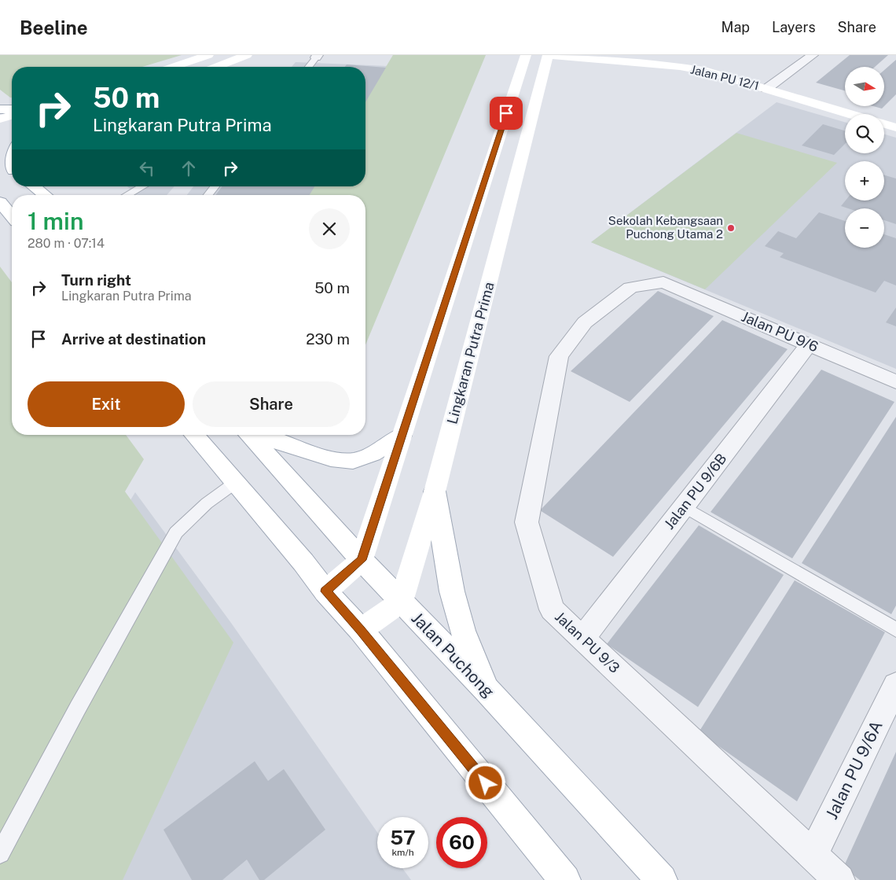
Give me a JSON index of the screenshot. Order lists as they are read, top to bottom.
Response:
{
  "streets": {
    "main road": ["Jalan PU 12/1", "Lingkaran Putra Prima", "Jalan Puchong"],
    "street": [
      "Jalan PU 9/6",
      "Jalan PU 9/6B",
      "Jalan PU 9/3",
      "Jalan PU 9/6A"
    ]
  },
  "crossings": [
    ["Jalan PU 12/1", "Lingkaran Putra Prima"],
    ["Jalan PU 9/6", "Jalan PU 9/6B"],
    ["Jalan PU 9/6", "Jalan PU 9/3"],
    ["Lingkaran Putra Prima", "Jalan Puchong"],
    ["Jalan PU 9/6B", "Jalan PU 9/3"],
    ["Jalan PU 9/3", "Jalan PU 9/6A"]
  ],
  "places": ["Sekolah Kebangsaan Puchong Utama 2"],
  "north": "right",
  "page": {
    "header": "Beeline",
    "nav": ["Map", "Layers", "Share"],
    "map_buttons": ["+", "−"],
    "turn": ["50 m", "Lingkaran Putra Prima"],
    "heading": ["1 min", "280 m · 07:14"],
    "list": [
      {
        "name": "Turn right",
        "note": "Lingkaran Putra Prima",
        "value": "50 m"
      },
      {
        "name": "Arrive at destination",
        "value": "230 m"
      }
    ],
    "buttons": ["Exit", "Share"],
    "speed": "57 km/h",
    "limit": "60"
  }
}
